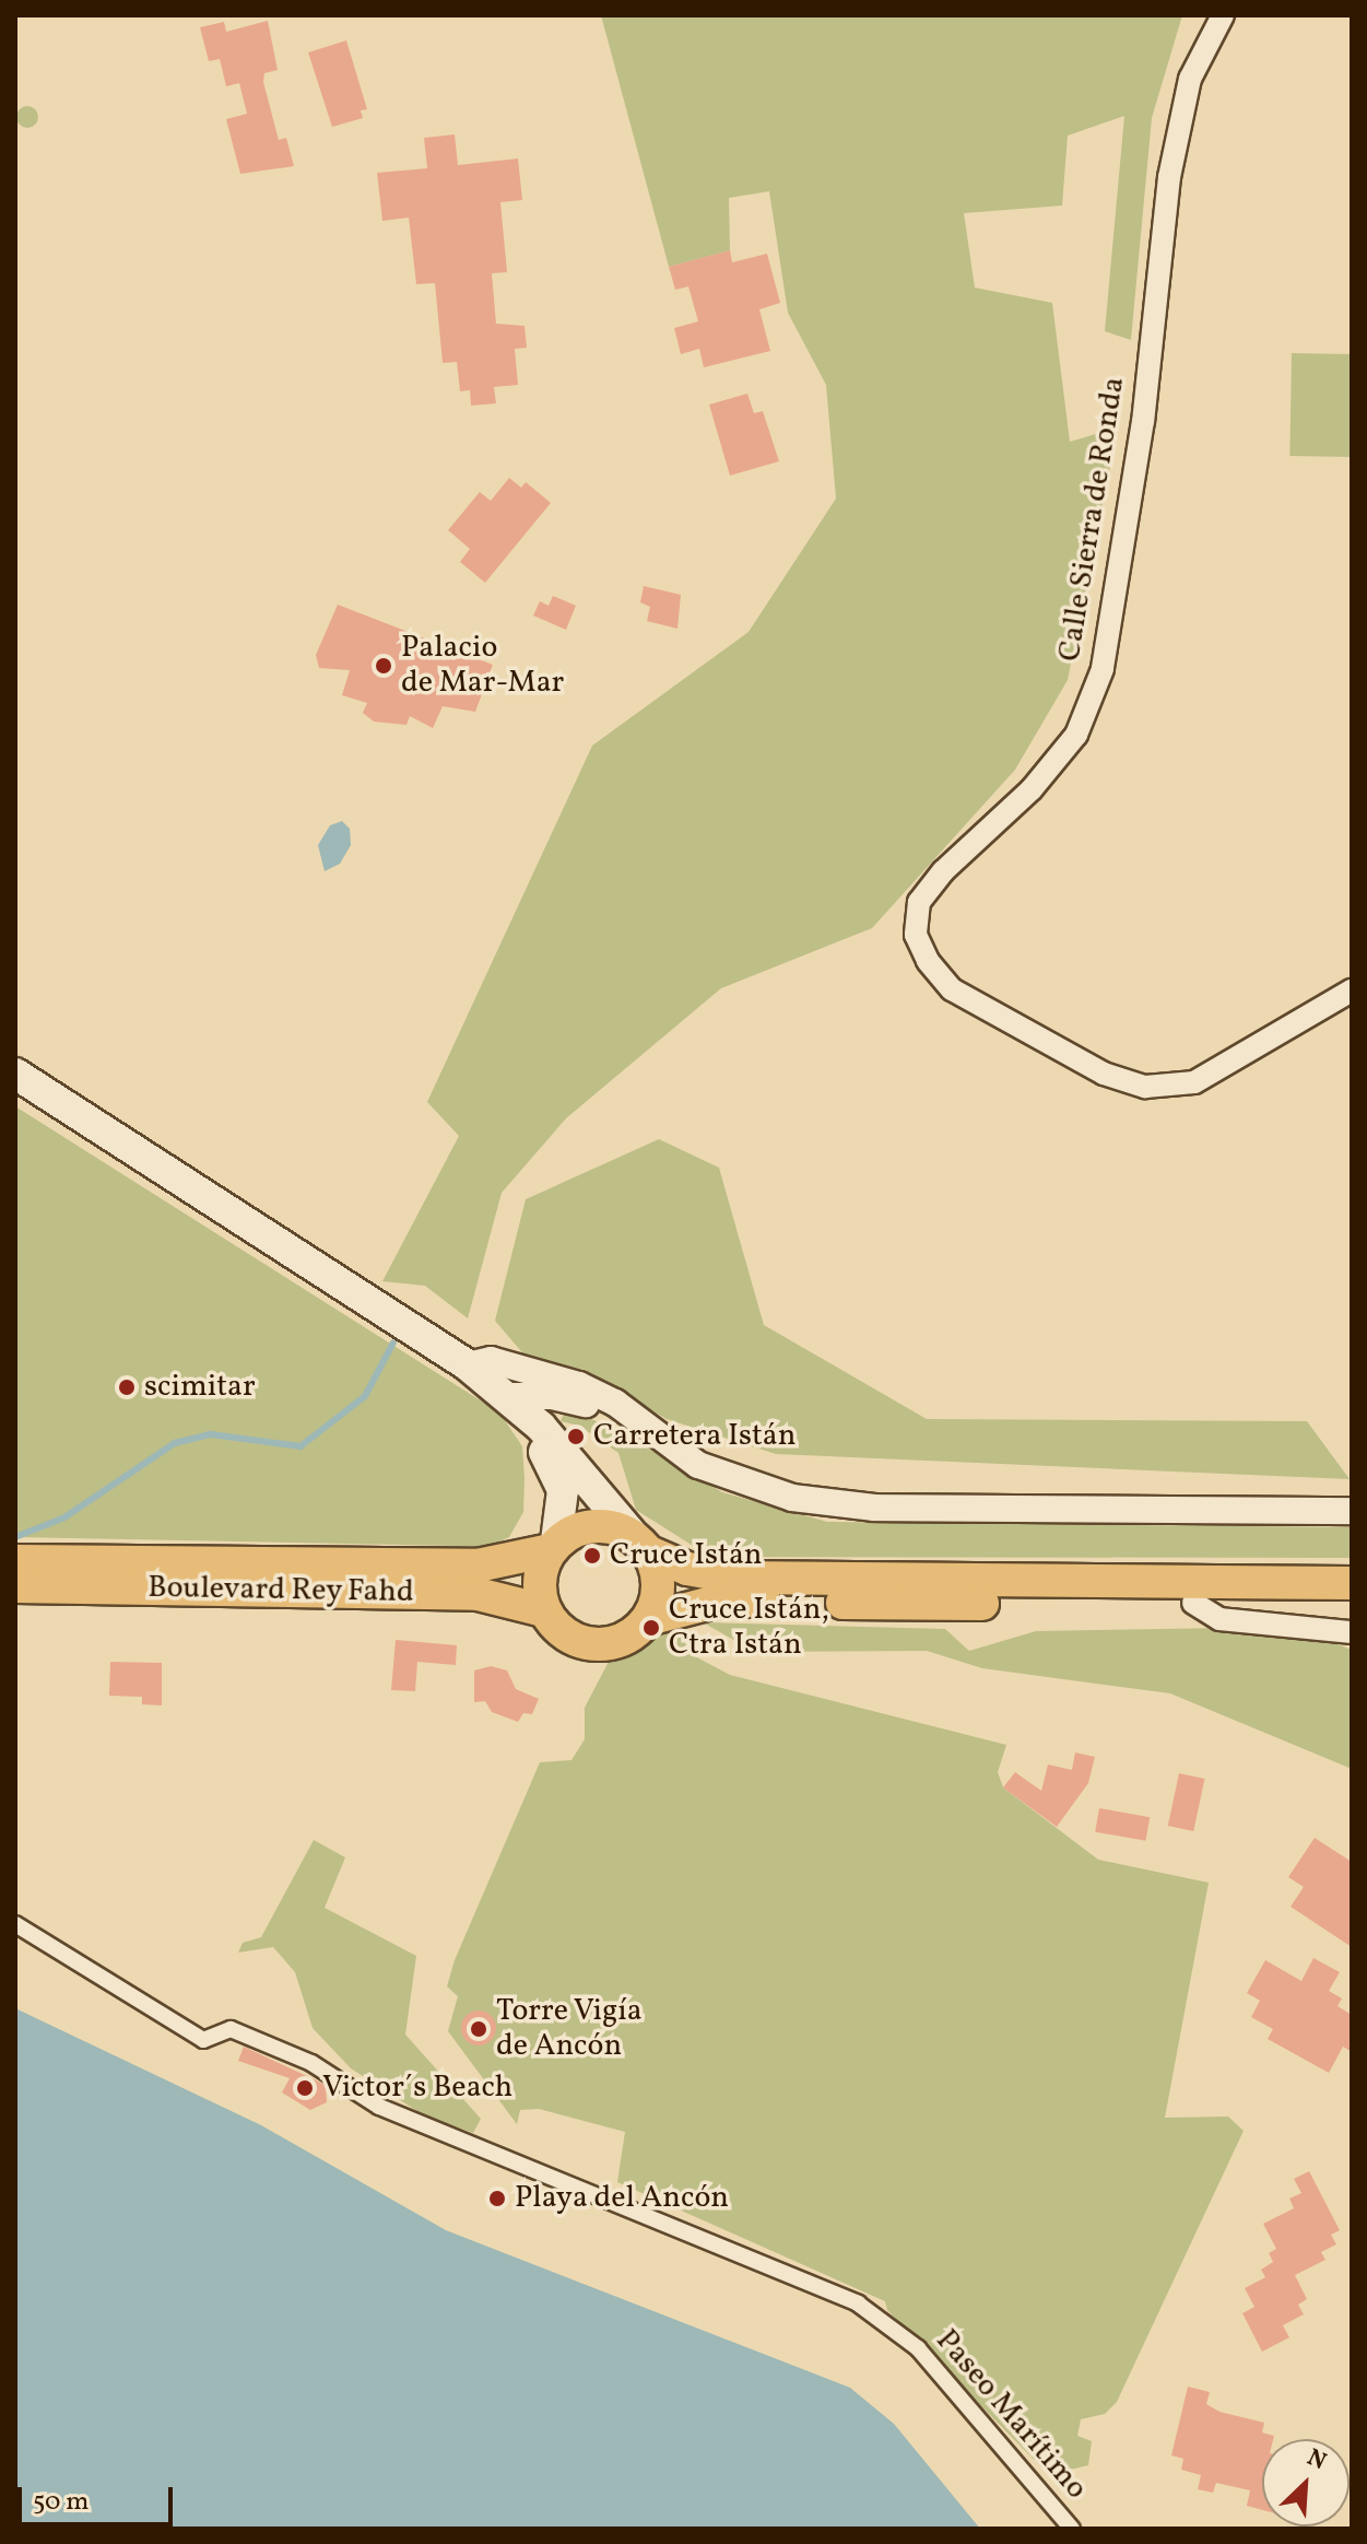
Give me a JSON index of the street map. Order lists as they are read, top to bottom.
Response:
{
  "streets": {
    "main road": ["Boulevard Rey Fahd"],
    "street": ["Calle Sierra de Ronda", "Paseo Marítimo"]
  },
  "places": [
    "Palacio de Mar-Mar",
    "scimitar",
    "Carretera Istán",
    "Cruce Istán",
    "Cruce Istán, Ctra Istán",
    "Torre Vigía de Ancón",
    "Victor´s Beach",
    "Playa del Ancón"
  ],
  "scale_bar": "50 m",
  "north": "top right"
}
